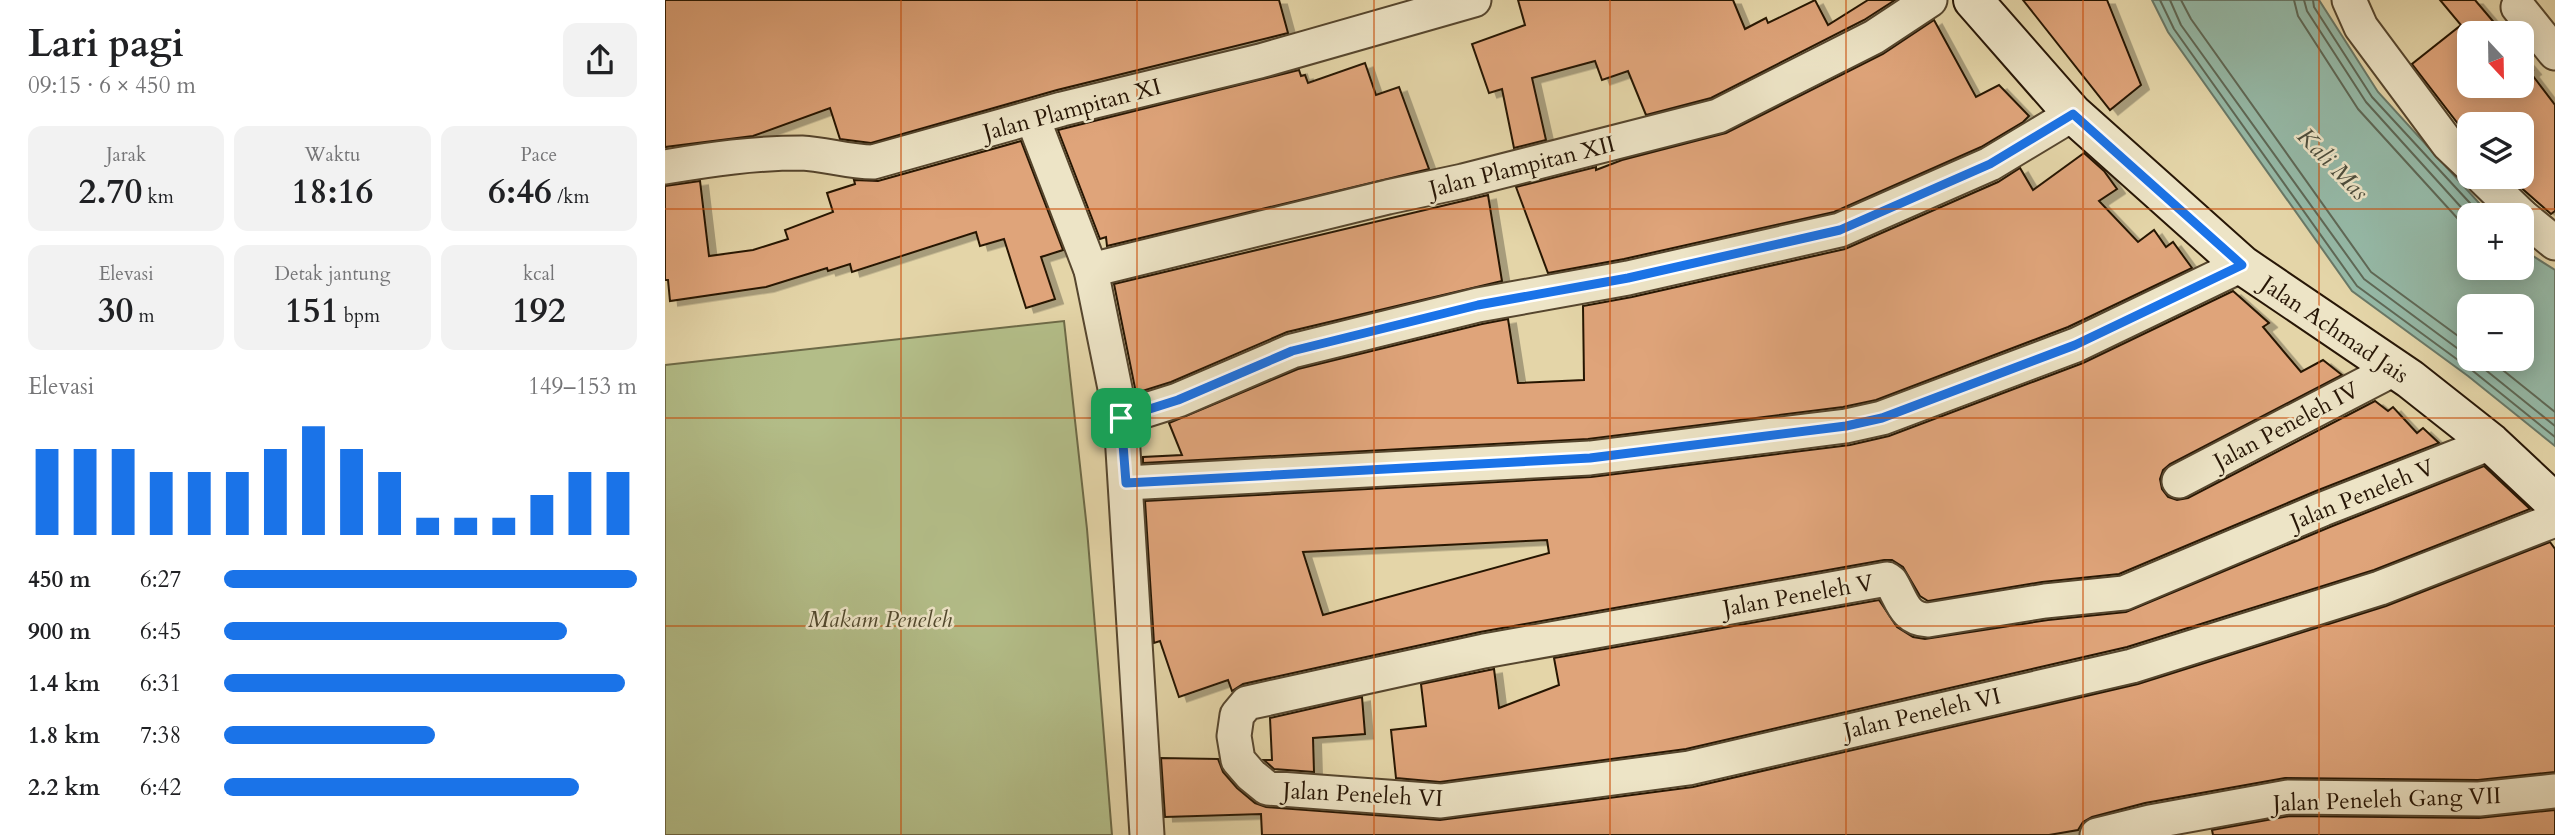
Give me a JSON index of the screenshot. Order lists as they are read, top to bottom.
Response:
{
  "streets": {
    "street": [
      "Jalan Plampitan XI",
      "Jalan Plampitan XII",
      "Jalan Achmad Jais",
      "Jalan Peneleh IV",
      "Jalan Peneleh V",
      "Jalan Peneleh VI",
      "Jalan Peneleh Gang VII"
    ]
  },
  "crossings": [
    ["Jalan Achmad Jais", "Jalan Peneleh IV"],
    ["Jalan Achmad Jais", "Jalan Peneleh V"],
    ["Jalan Peneleh V", "Jalan Peneleh VI"]
  ],
  "water": ["Kali Mas"],
  "parks": ["Makam Peneleh"],
  "north": "bottom",
  "page": {
    "heading": ["Lari pagi", "09:15 · 6 × 450 m"],
    "map_buttons": ["+", "−"],
    "stats": [
      ["Jarak", "2.70 km"],
      ["Waktu", "18:16"],
      ["Pace", "6:46 /km"],
      ["Elevasi", "30 m"],
      ["Detak jantung", "151 bpm"],
      ["kcal", "192"]
    ],
    "chart": ["Elevasi", "149–153 m"],
    "list": [
      {
        "name": "450 m",
        "note": "6:27"
      },
      {
        "name": "900 m",
        "note": "6:45"
      },
      {
        "name": "1.4 km",
        "note": "6:31"
      },
      {
        "name": "1.8 km",
        "note": "7:38"
      },
      {
        "name": "2.2 km",
        "note": "6:42"
      }
    ]
  }
}
